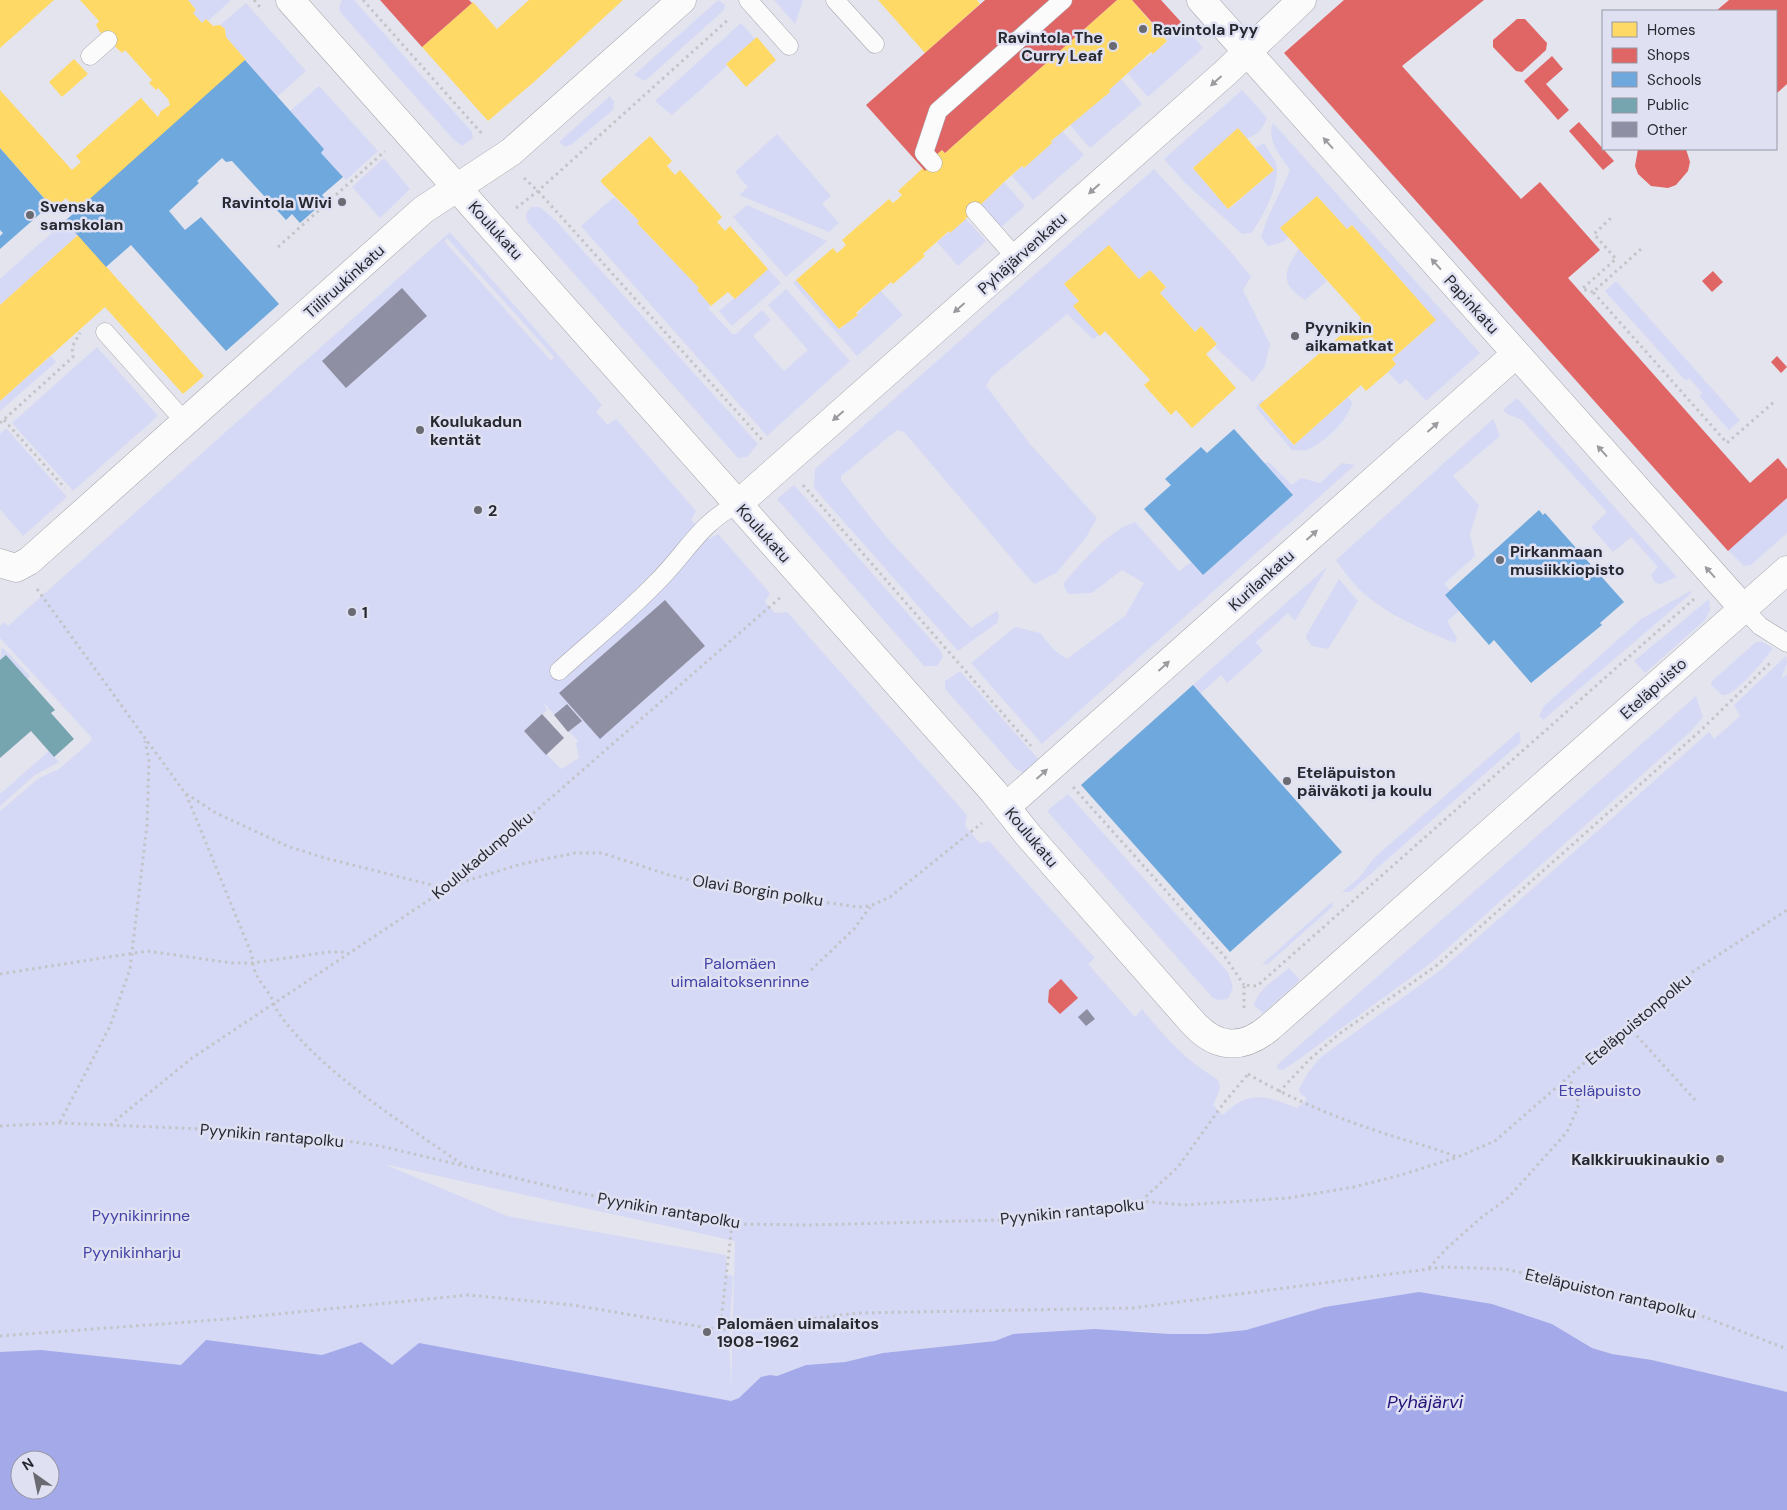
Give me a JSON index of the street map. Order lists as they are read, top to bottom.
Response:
{
  "streets": {
    "street": [
      "Koulukatu",
      "Pyhäjärvenkatu",
      "Tiiliruukinkatu",
      "Papinkatu",
      "Kurilankatu",
      "Eteläpuisto"
    ],
    "path": [
      "Koulukadunpolku",
      "Olavi Borgin polku",
      "Eteläpuistonpolku",
      "Pyynikin rantapolku",
      "Eteläpuiston rantapolku"
    ]
  },
  "crossings": [
    ["Koulukatu", "Pyhäjärvenkatu"],
    ["Koulukatu", "Tiiliruukinkatu"],
    ["Koulukatu", "Kurilankatu"],
    ["Koulukatu", "Eteläpuisto"],
    ["Koulukatu", "Olavi Borgin polku"],
    ["Pyhäjärvenkatu", "Papinkatu"],
    ["Papinkatu", "Kurilankatu"],
    ["Papinkatu", "Eteläpuisto"],
    ["Kurilankatu", "Olavi Borgin polku"],
    ["Koulukadunpolku", "Olavi Borgin polku"],
    ["Koulukadunpolku", "Pyynikin rantapolku"],
    ["Eteläpuistonpolku", "Pyynikin rantapolku"]
  ],
  "one_way": ["Pyhäjärvenkatu", "Papinkatu", "Kurilankatu"],
  "water": ["Pyhäjärvi"],
  "parks": [
    "Palomäen uimalaitoksenrinne",
    "Eteläpuisto",
    "Pyynikinrinne",
    "Pyynikinharju"
  ],
  "places": [
    "Ravintola Pyy",
    "Ravintola The Curry Leaf",
    "Ravintola Wivi",
    "Svenska samskolan",
    "Pyynikin aikamatkat",
    "Koulukadun kentät",
    "2",
    "Pirkanmaan musiikkiopisto",
    "1",
    "Eteläpuiston päiväkoti ja koulu",
    "Kalkkiruukinaukio",
    "Palomäen uimalaitos 1908-1962"
  ],
  "legend": [
    "Homes",
    "Shops",
    "Schools",
    "Public",
    "Other"
  ],
  "north": "top left"
}
